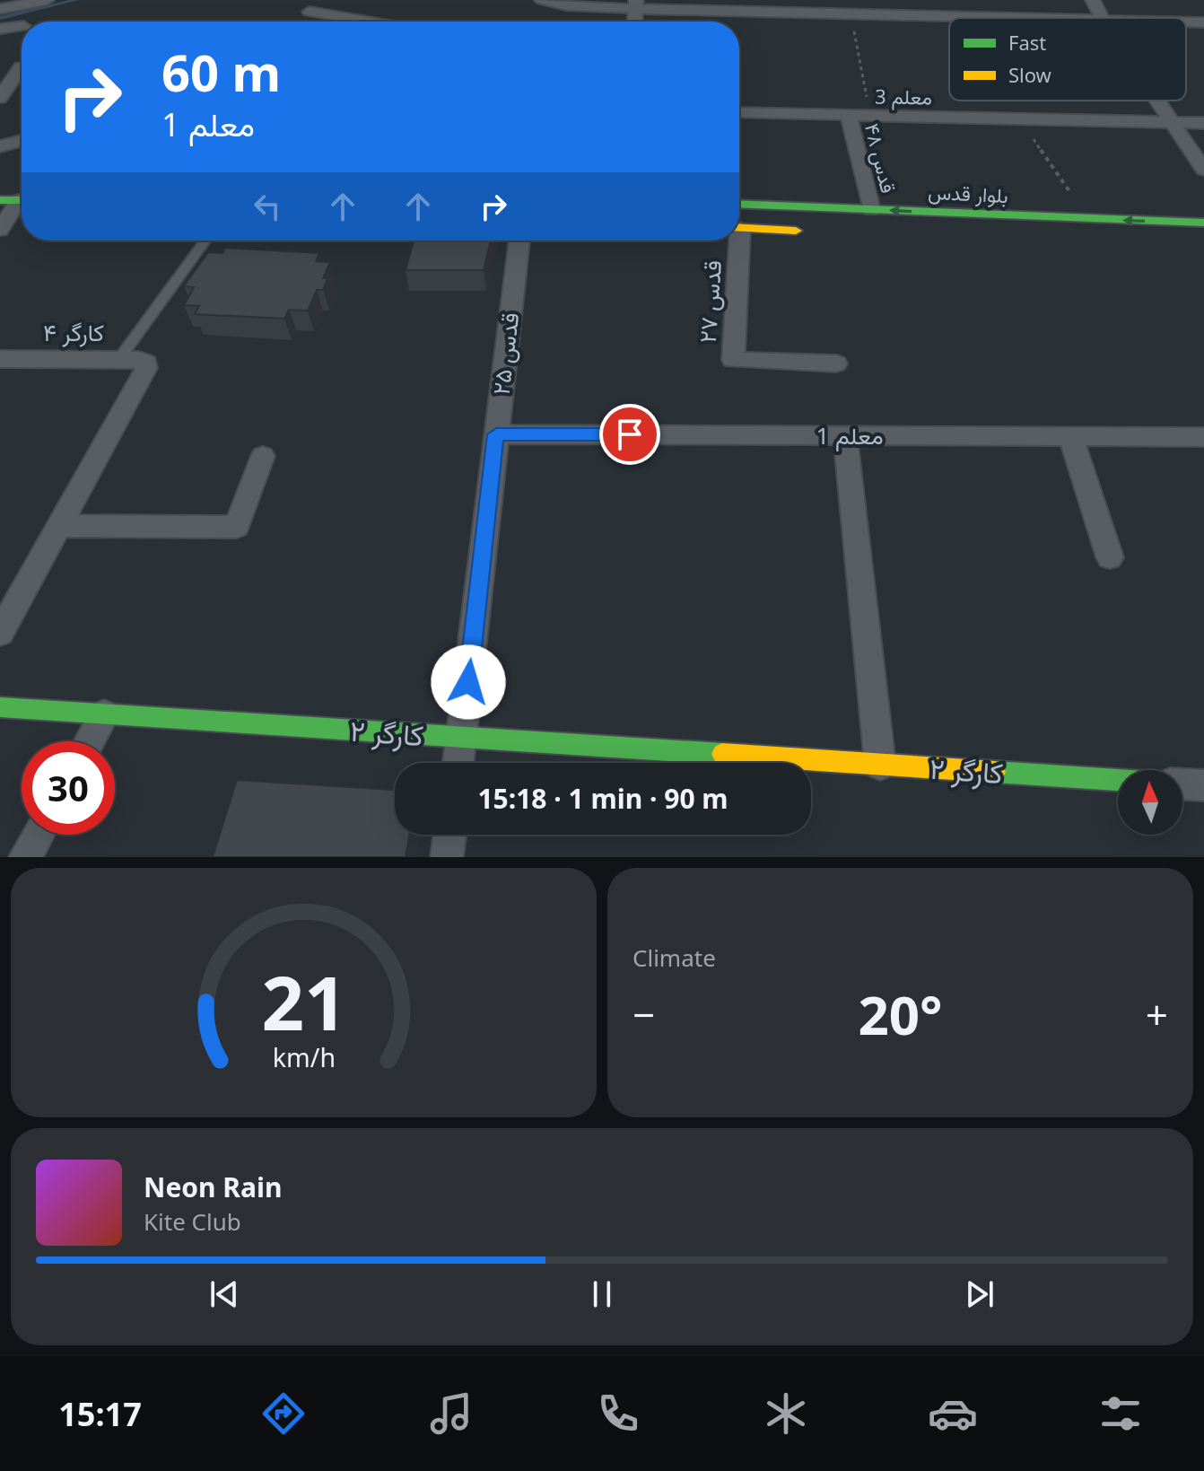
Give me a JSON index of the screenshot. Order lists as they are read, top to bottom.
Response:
{
  "streets": {
    "street": [
      "معلم 3",
      "قدس ۴۸",
      "بلوار قدس",
      "قدس ۲۷",
      "کارگر ۴",
      "قدس ۲۵",
      "معلم 1",
      "کارگر ۲"
    ]
  },
  "crossings": [
    ["معلم 3", "قدس ۴۸"],
    ["قدس ۴۸", "بلوار قدس"],
    ["قدس ۲۵", "معلم 1"],
    ["قدس ۲۵", "کارگر ۲"]
  ],
  "one_way": ["بلوار قدس"],
  "legend": ["Fast", "Slow"],
  "north": "top",
  "page": {
    "turn": ["60 m", "معلم 1"],
    "limit": "30",
    "trip": "15:18 · 1 min · 90 m",
    "tile": "Climate",
    "heat": ["−", "20°", "+"],
    "song": ["Neon Rain", "Kite Club"],
    "tabs": "15:17",
    "gauge": ["21", "km/h"]
  }
}
